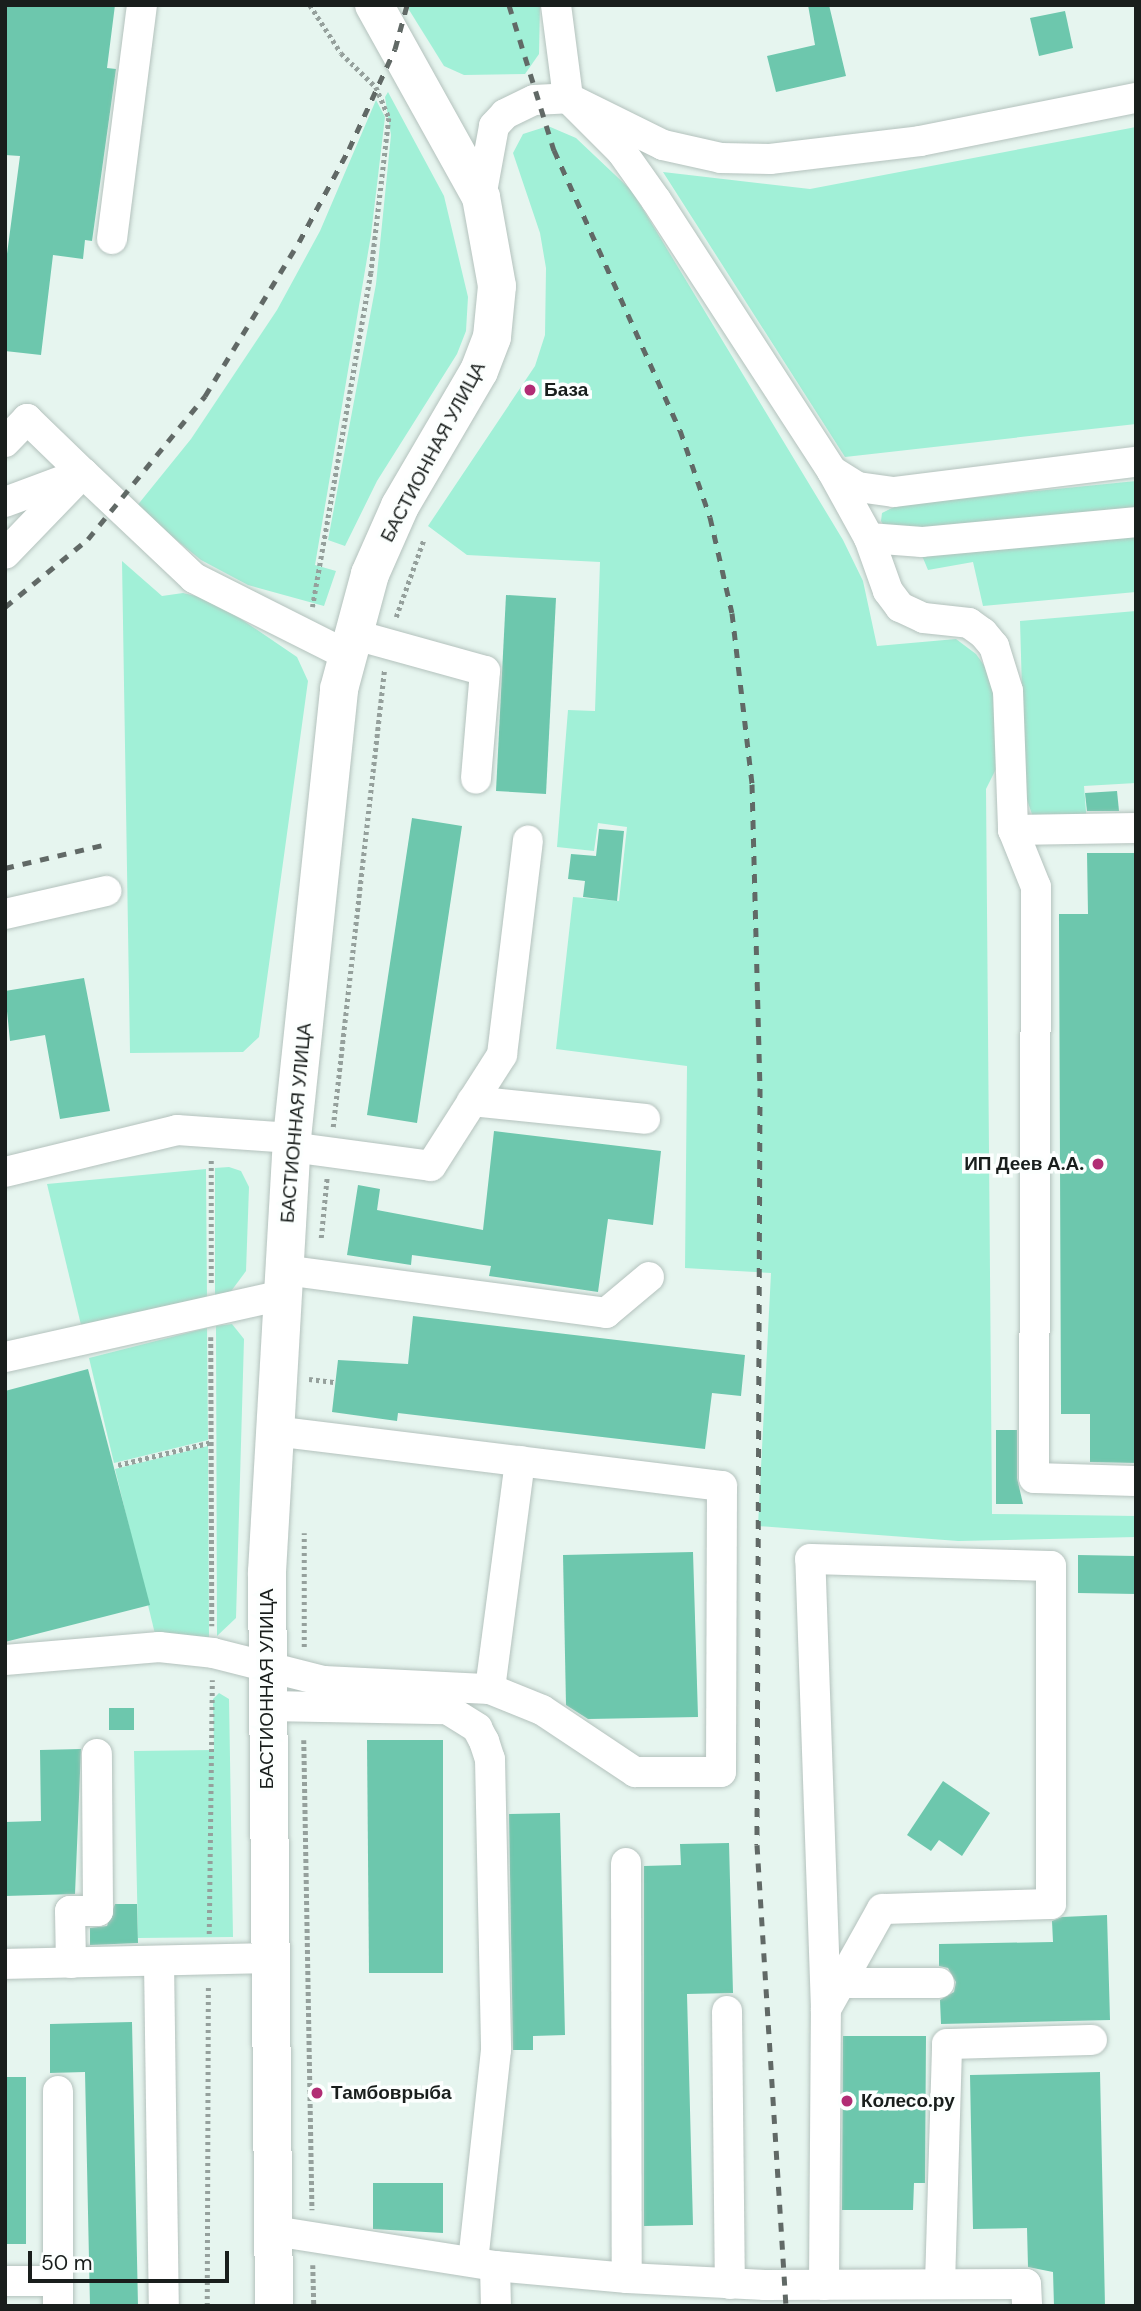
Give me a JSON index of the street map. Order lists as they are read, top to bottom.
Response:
{
  "streets": {
    "main road": ["БАСТИОННАЯ УЛИЦА"]
  },
  "places": [
    "База",
    "ИП Деев А.А.",
    "Тамбоврыба",
    "Колесо.ру"
  ],
  "scale_bar": "50 m"
}
